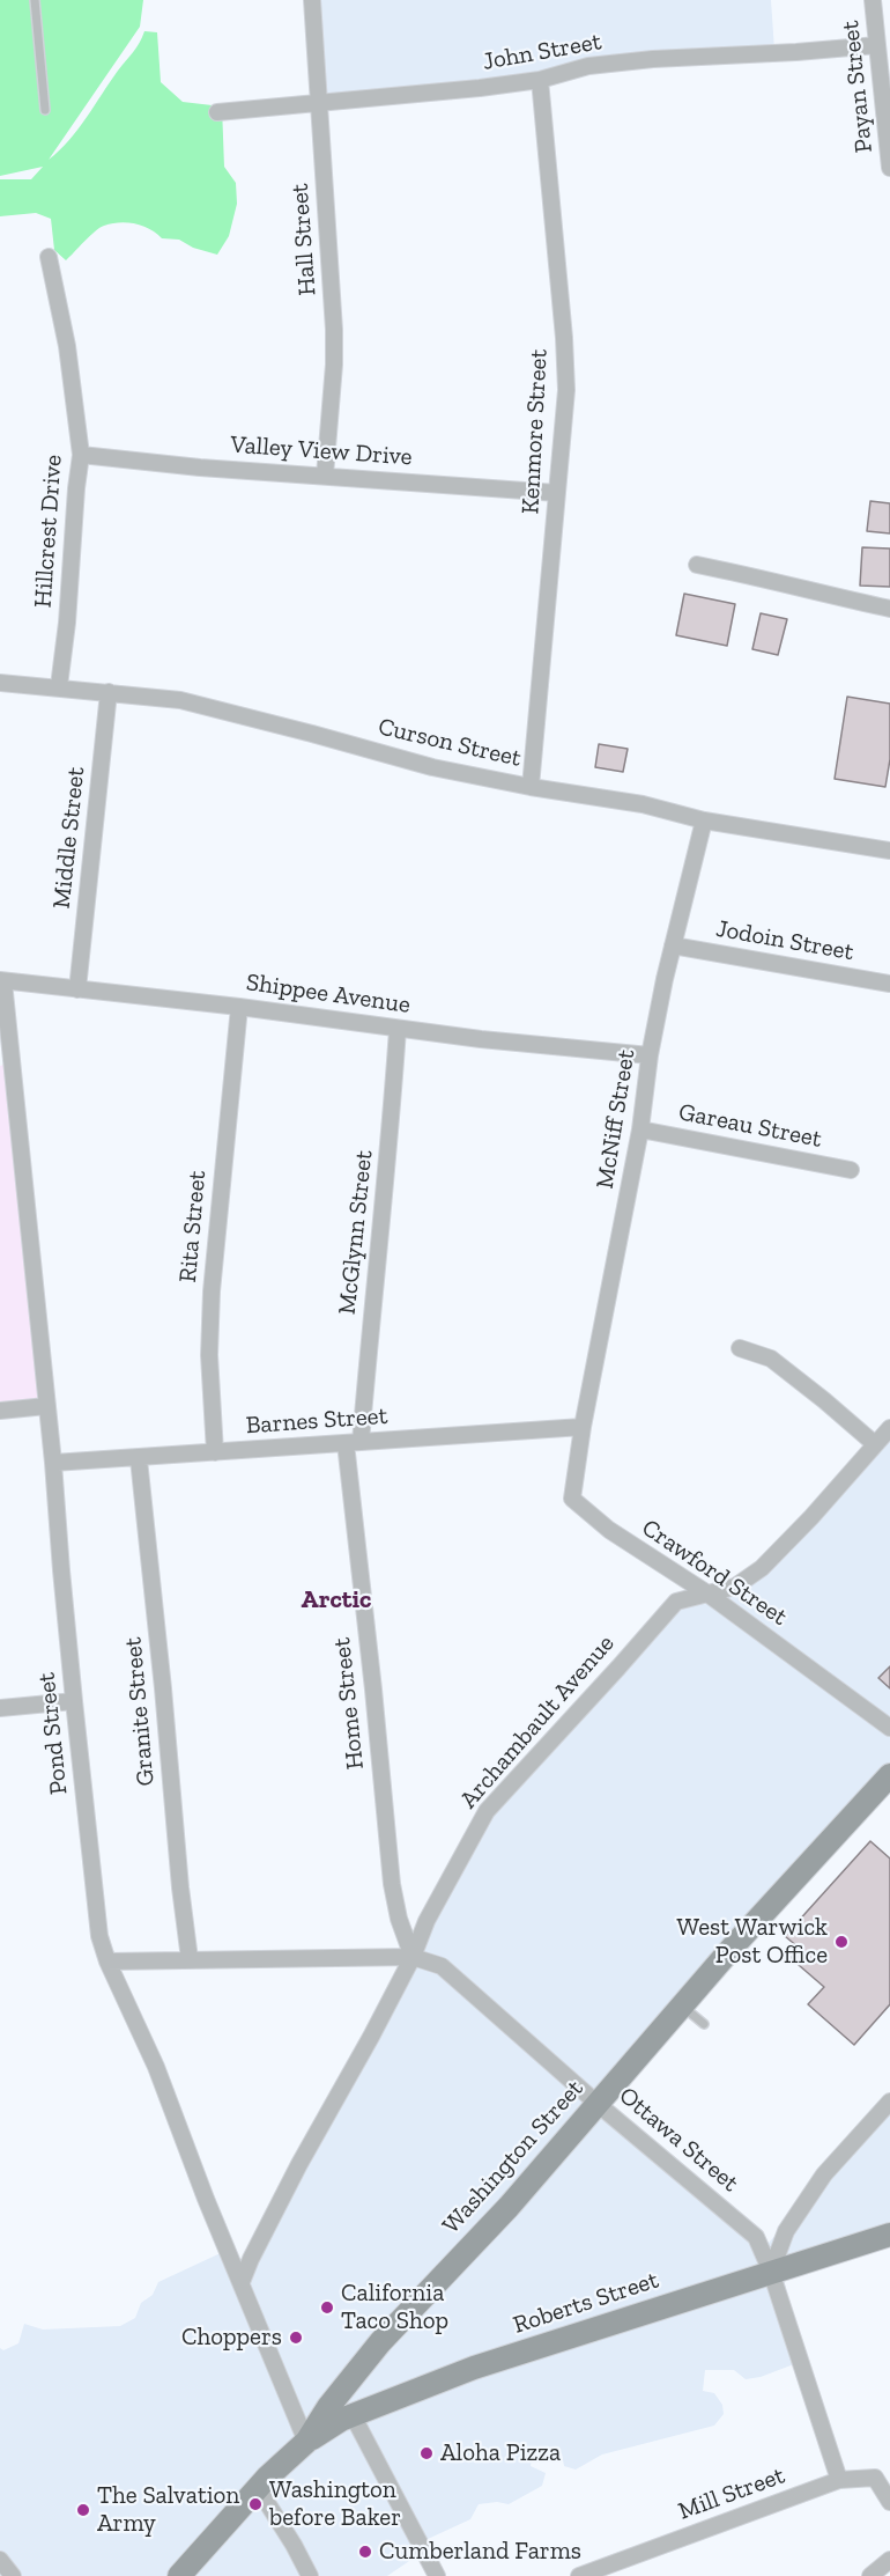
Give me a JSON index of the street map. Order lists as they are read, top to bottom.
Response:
{
  "streets": {
    "main road": ["Washington Street", "Roberts Street"],
    "street": [
      "John Street",
      "Payan Street",
      "Hall Street",
      "Kenmore Street",
      "Valley View Drive",
      "Hillcrest Drive",
      "Curson Street",
      "Middle Street",
      "Jodoin Street",
      "Shippee Avenue",
      "McNiff Street",
      "Gareau Street",
      "Rita Street",
      "McGlynn Street",
      "Barnes Street",
      "Crawford Street",
      "Home Street",
      "Granite Street",
      "Archambault Avenue",
      "Pond Street",
      "Ottawa Street",
      "Mill Street"
    ]
  },
  "crossings": [
    ["John Street", "Payan Street"],
    ["John Street", "Hall Street"],
    ["John Street", "Kenmore Street"],
    ["Hall Street", "Valley View Drive"],
    ["Kenmore Street", "Valley View Drive"],
    ["Kenmore Street", "Curson Street"],
    ["Valley View Drive", "Hillcrest Drive"],
    ["Hillcrest Drive", "Curson Street"],
    ["Curson Street", "Middle Street"],
    ["Curson Street", "McNiff Street"],
    ["Middle Street", "Shippee Avenue"],
    ["Jodoin Street", "McNiff Street"],
    ["Shippee Avenue", "McNiff Street"],
    ["Shippee Avenue", "Rita Street"],
    ["Shippee Avenue", "McGlynn Street"],
    ["Shippee Avenue", "Pond Street"],
    ["McNiff Street", "Gareau Street"],
    ["McNiff Street", "Barnes Street"],
    ["McNiff Street", "Crawford Street"],
    ["Rita Street", "Barnes Street"],
    ["McGlynn Street", "Barnes Street"],
    ["McGlynn Street", "Home Street"],
    ["Barnes Street", "Crawford Street"],
    ["Barnes Street", "Home Street"],
    ["Barnes Street", "Granite Street"],
    ["Barnes Street", "Pond Street"],
    ["Crawford Street", "Archambault Avenue"],
    ["Home Street", "Archambault Avenue"],
    ["Home Street", "Ottawa Street"],
    ["Granite Street", "Ottawa Street"],
    ["Archambault Avenue", "Pond Street"],
    ["Archambault Avenue", "Ottawa Street"],
    ["Pond Street", "Ottawa Street"],
    ["Pond Street", "Washington Street"],
    ["Pond Street", "Roberts Street"],
    ["Ottawa Street", "Washington Street"],
    ["Ottawa Street", "Roberts Street"],
    ["Ottawa Street", "Mill Street"],
    ["Washington Street", "Roberts Street"]
  ],
  "districts": ["Arctic"],
  "places": [
    "West Warwick Post Office",
    "California Taco Shop",
    "Choppers",
    "Aloha Pizza",
    "Washington before Baker",
    "The Salvation Army",
    "Cumberland Farms"
  ]
}
